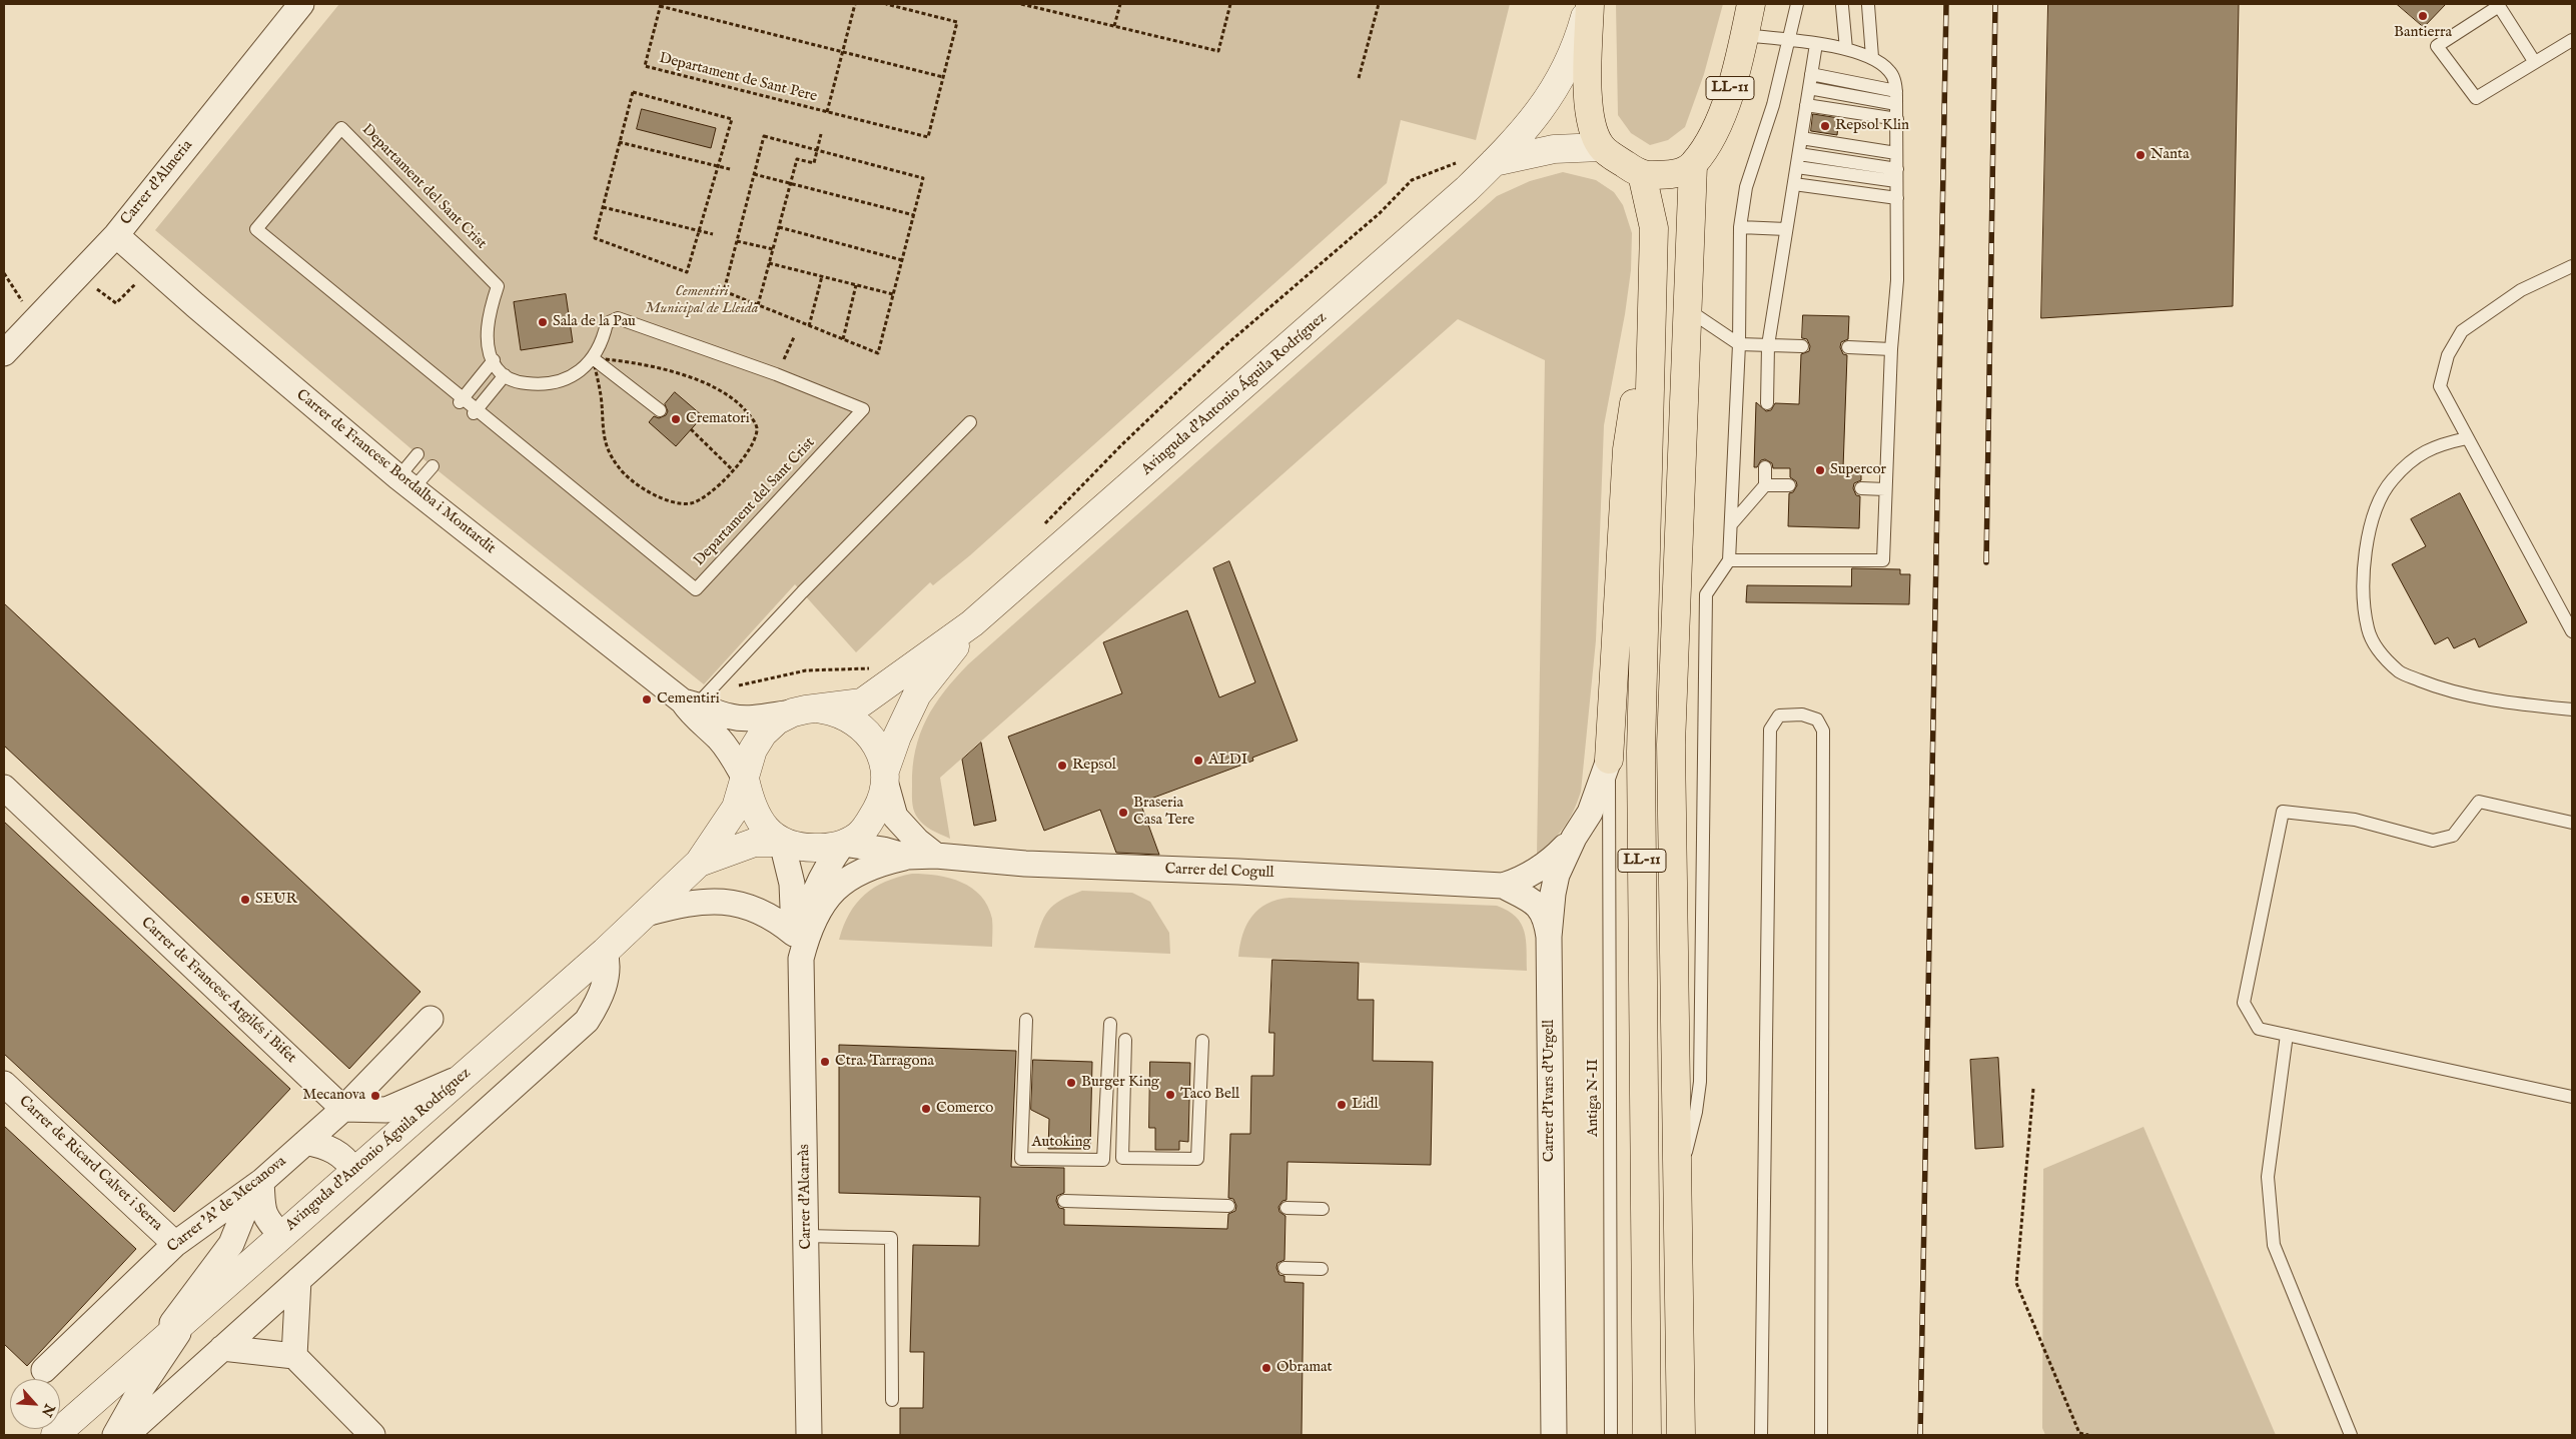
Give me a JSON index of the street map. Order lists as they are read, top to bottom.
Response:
{
  "streets": {
    "main road": ["LL-11"],
    "street": [
      "Carrer d'Almeria",
      "Avinguda d'Antonio Águila Rodríguez",
      "Carrer de Francesc Bordalba i Montardit",
      "Carrer del Cogull",
      "Carrer de Francesc Argilés i Bifet",
      "Carrer d'Ivars d'Urgell",
      "Carrer de Ricard Calvet i Serra",
      "Carrer d'Alcarràs",
      "Carrer 'A' de Mecanova"
    ],
    "lane": ["Departament del Sant Crist", "Antiga N-II", "Autoking"],
    "path": ["Departament de Sant Pere"]
  },
  "crossings": [
    ["Carrer d'Almeria", "Carrer de Francesc Bordalba i Montardit"],
    ["Avinguda d'Antonio Águila Rodríguez", "Carrer de Francesc Bordalba i Montardit"],
    ["Avinguda d'Antonio Águila Rodríguez", "Carrer del Cogull"],
    ["Avinguda d'Antonio Águila Rodríguez", "Carrer d'Alcarràs"],
    ["Carrer de Francesc Bordalba i Montardit", "Carrer del Cogull"],
    ["Carrer de Francesc Bordalba i Montardit", "Carrer d'Alcarràs"],
    ["Carrer del Cogull", "Carrer d'Alcarràs"],
    ["Carrer de Francesc Argilés i Bifet", "Carrer 'A' de Mecanova"],
    ["Carrer d'Ivars d'Urgell", "Antiga N-II"],
    ["Carrer de Ricard Calvet i Serra", "Carrer 'A' de Mecanova"]
  ],
  "parks": ["Cementiri Municipal de Lleida"],
  "places": [
    "Bantierra",
    "Repsol Klin",
    "Nanta",
    "Sala de la Pau",
    "Crematori",
    "Supercor",
    "Cementiri",
    "ALDI",
    "Repsol",
    "Braseria Casa Tere",
    "SEUR",
    "Ctra. Tarragona",
    "Burger King",
    "Taco Bell",
    "Mecanova",
    "Lidl",
    "Comerco",
    "Obramat"
  ],
  "north": "bottom right"
}
